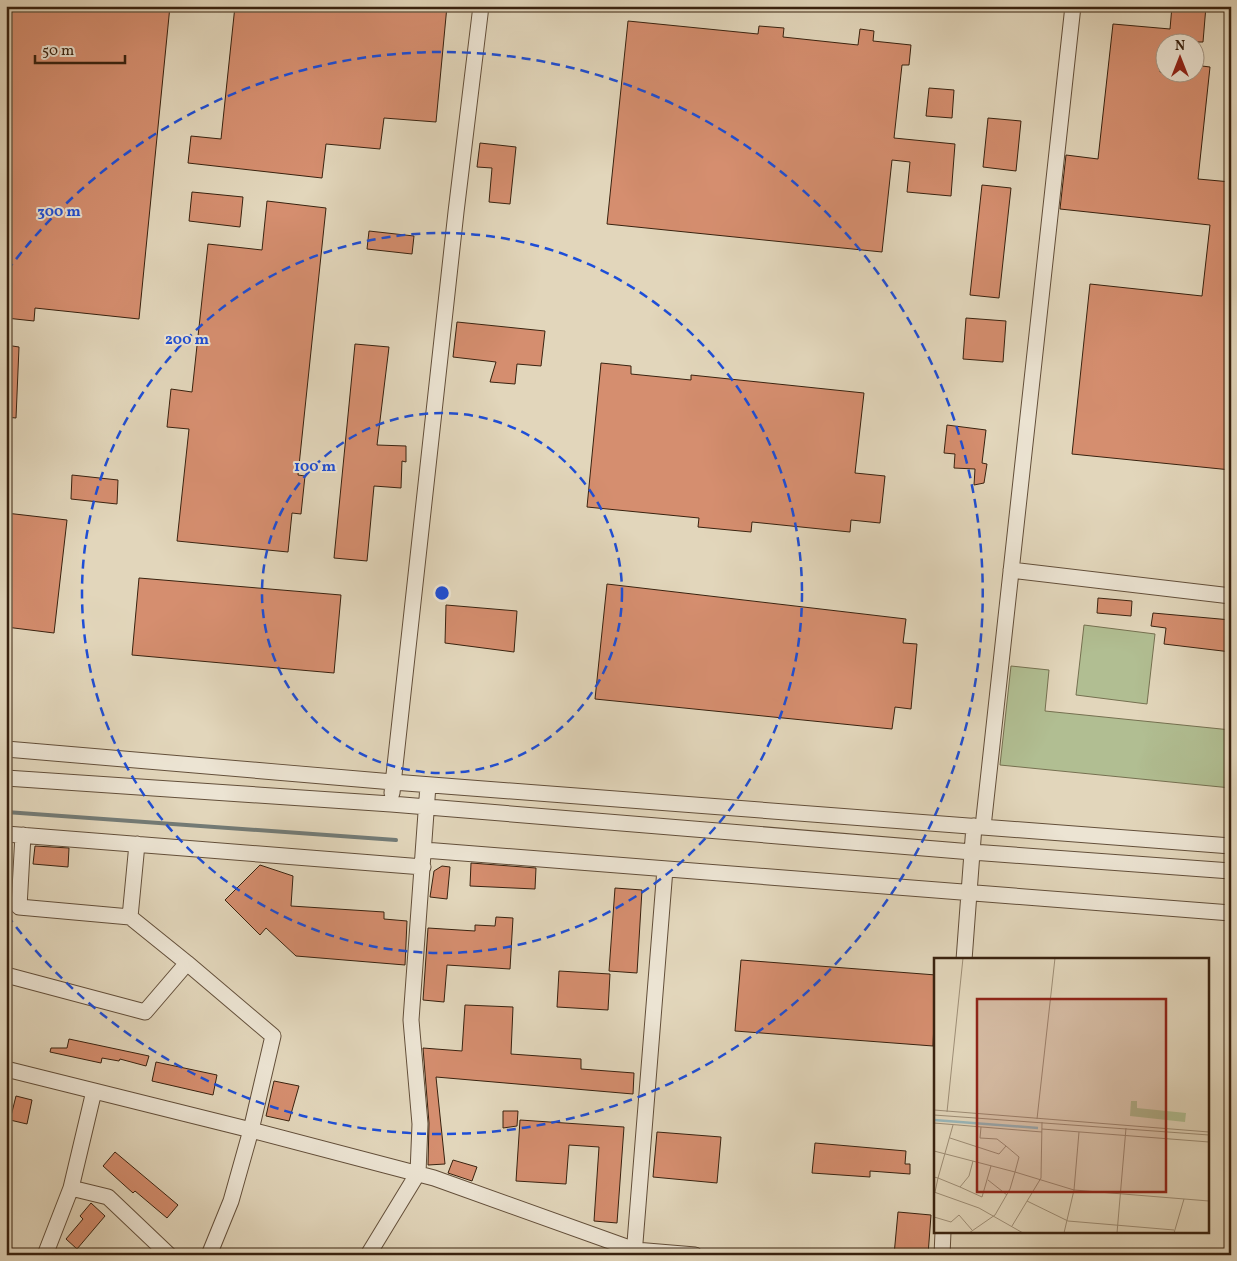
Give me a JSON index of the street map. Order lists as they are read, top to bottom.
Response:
{
  "scale_bar": "50 m",
  "north": "top",
  "rings": ["300 m", "200 m", "100 m"]
}
